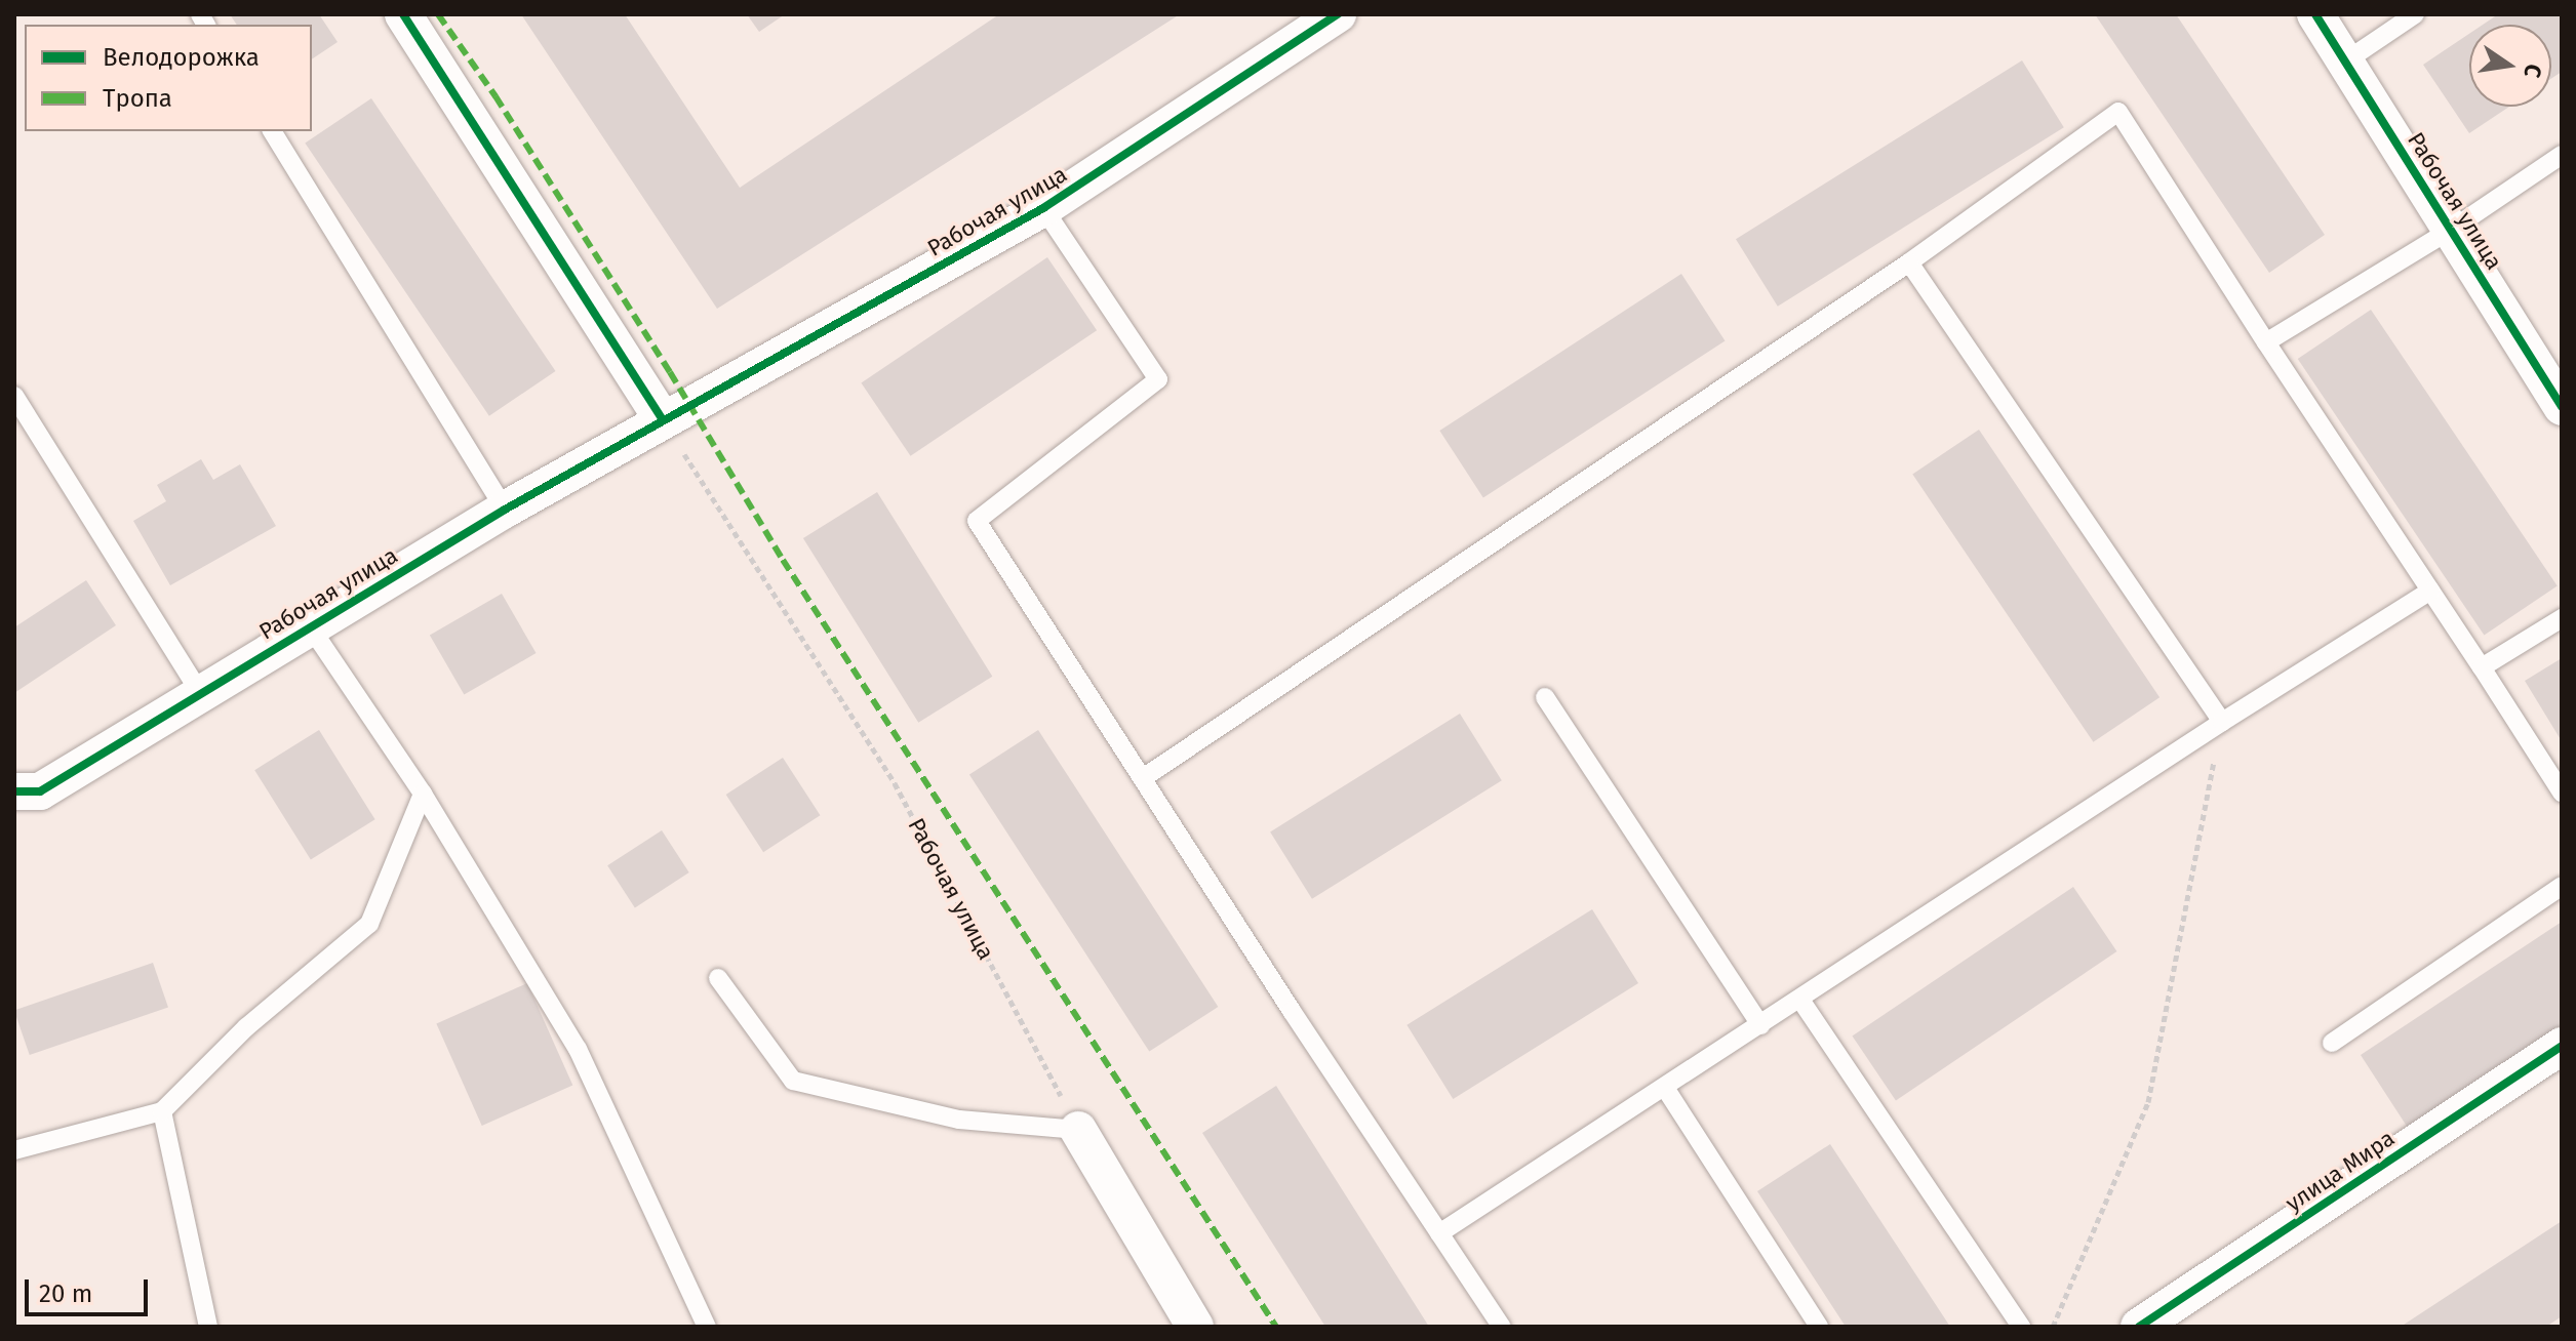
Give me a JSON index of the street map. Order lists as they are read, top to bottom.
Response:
{
  "streets": {
    "street": ["Рабочая улица", "улица Мира"]
  },
  "legend": ["Велодорожка", "Тропа"],
  "scale_bar": "20 m",
  "north": "right"
}
